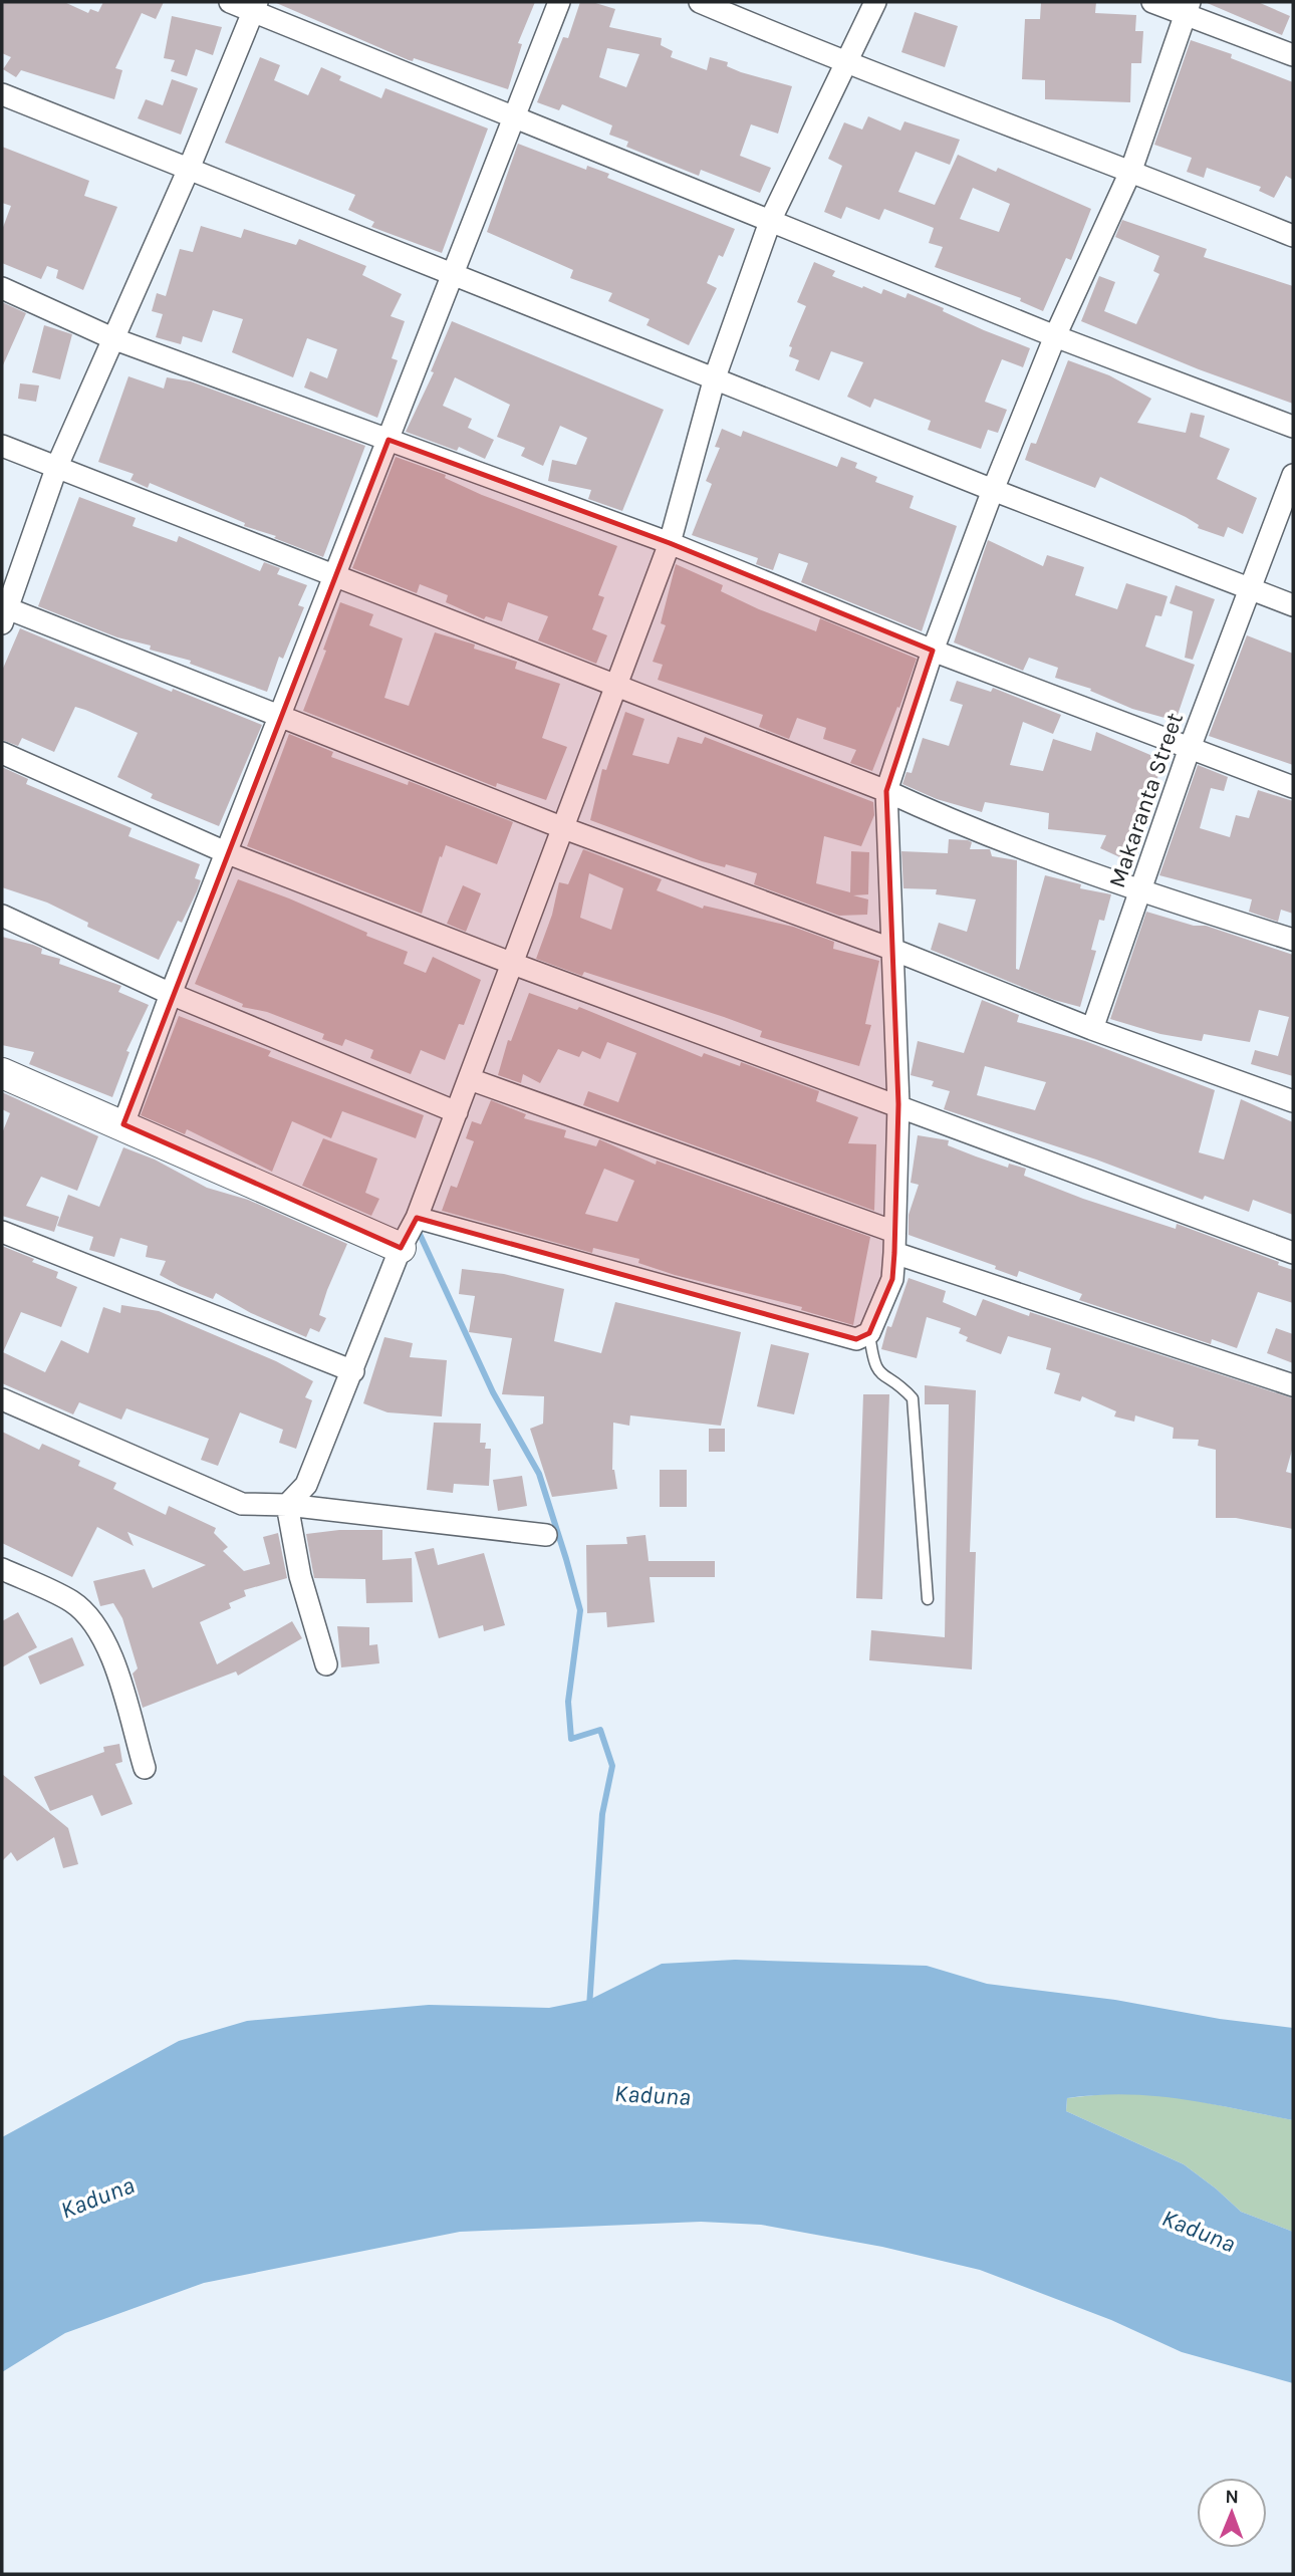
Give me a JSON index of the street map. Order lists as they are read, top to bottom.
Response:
{
  "streets": {
    "street": ["Makaranta Street"]
  },
  "water": ["Kaduna"],
  "north": "top"
}
